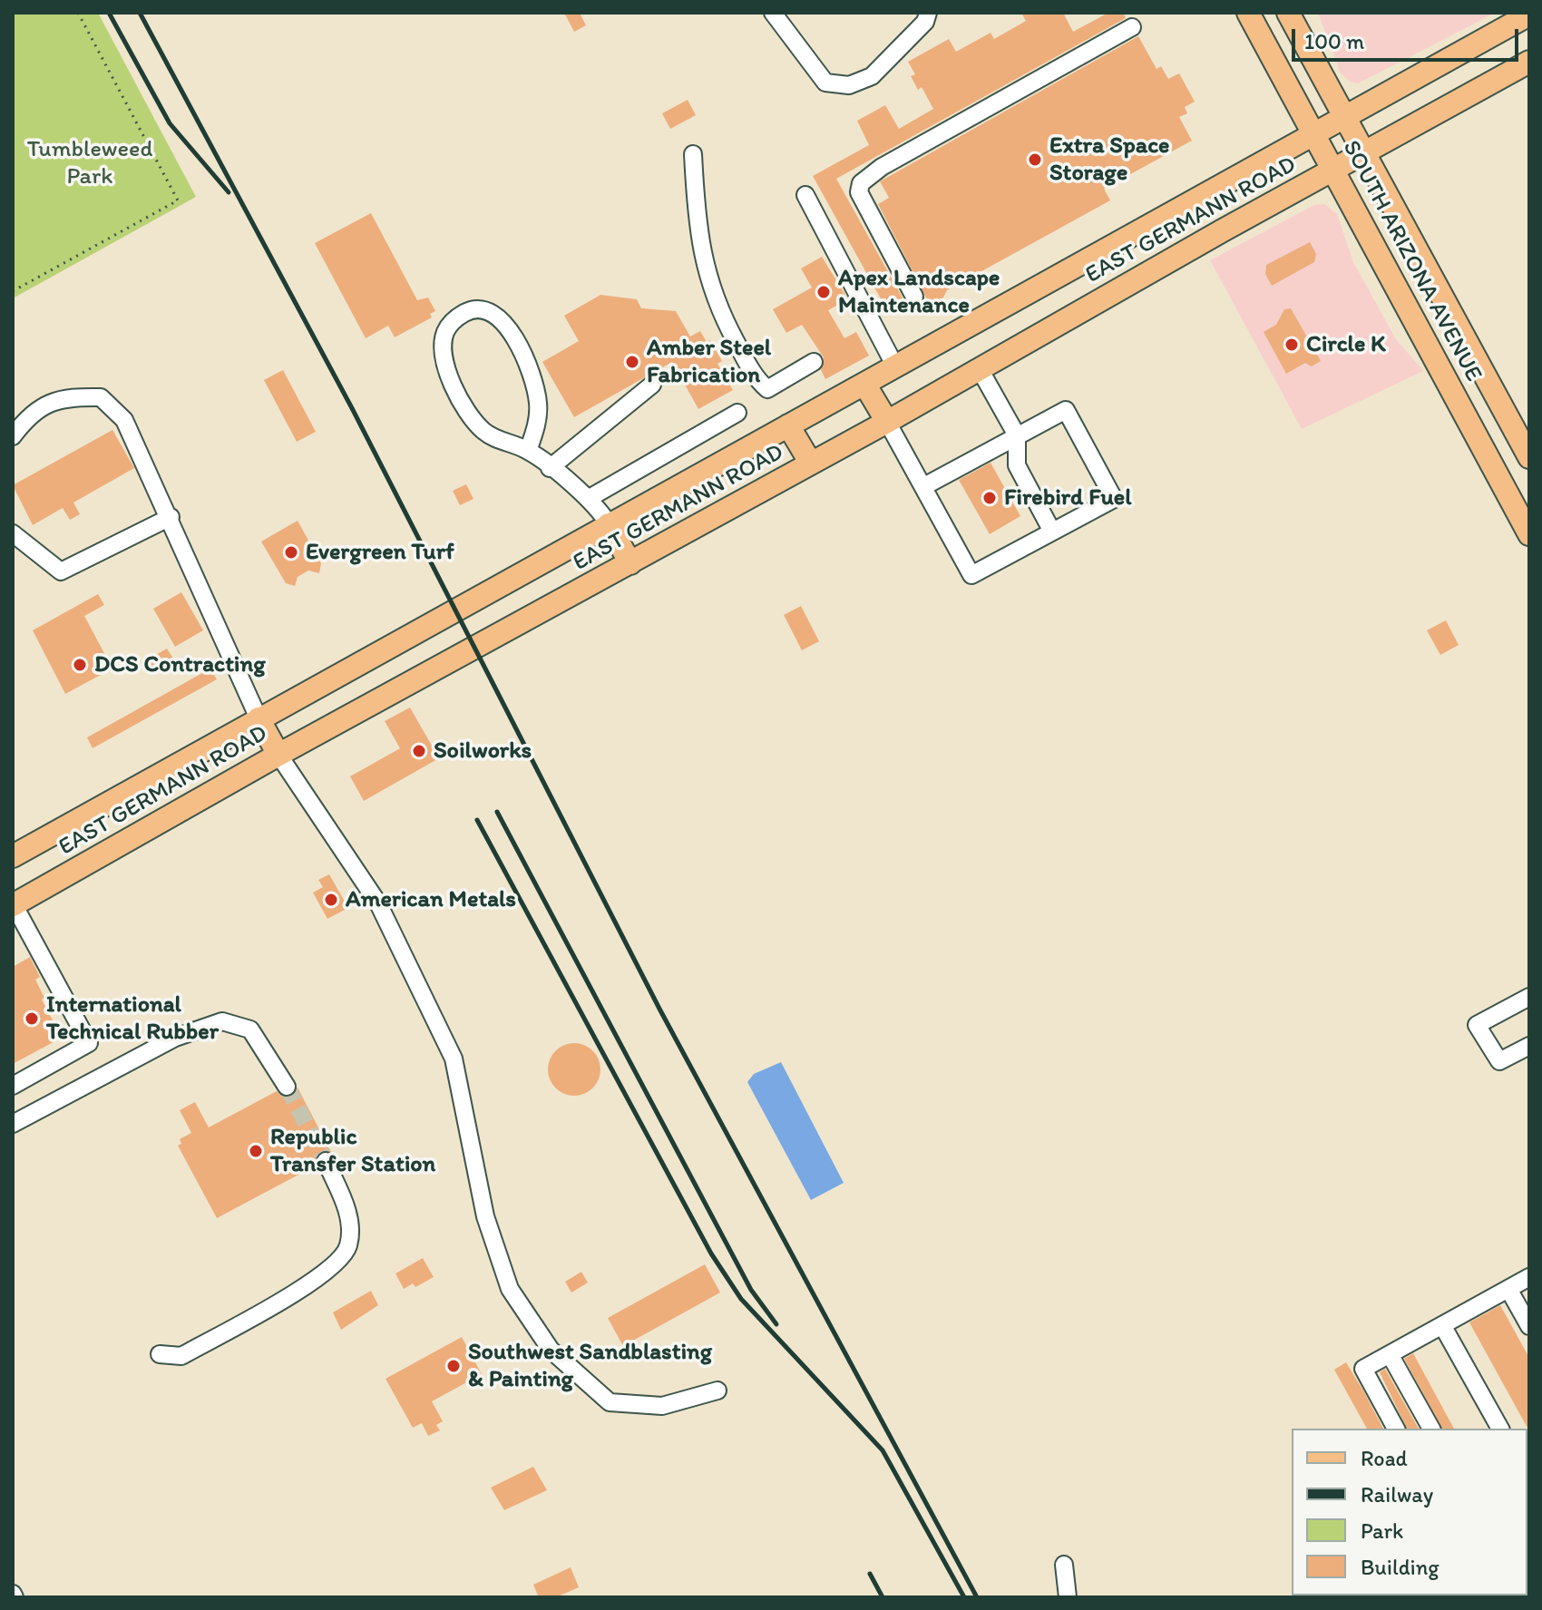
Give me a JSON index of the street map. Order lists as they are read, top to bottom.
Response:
{
  "streets": {
    "main road": ["EAST GERMANN ROAD", "SOUTH ARIZONA AVENUE"]
  },
  "crossings": [
    ["EAST GERMANN ROAD", "SOUTH ARIZONA AVENUE"]
  ],
  "parks": ["Tumbleweed Park"],
  "places": [
    "Extra Space Storage",
    "Apex Landscape Maintenance",
    "Circle K",
    "Amber Steel Fabrication",
    "Firebird Fuel",
    "Evergreen Turf",
    "DCS Contracting",
    "Soilworks",
    "American Metals",
    "International Technical Rubber",
    "Republic Transfer Station",
    "Southwest Sandblasting & Painting"
  ],
  "legend": [
    "Road",
    "Railway",
    "Park",
    "Building"
  ],
  "scale_bar": "100 m"
}
